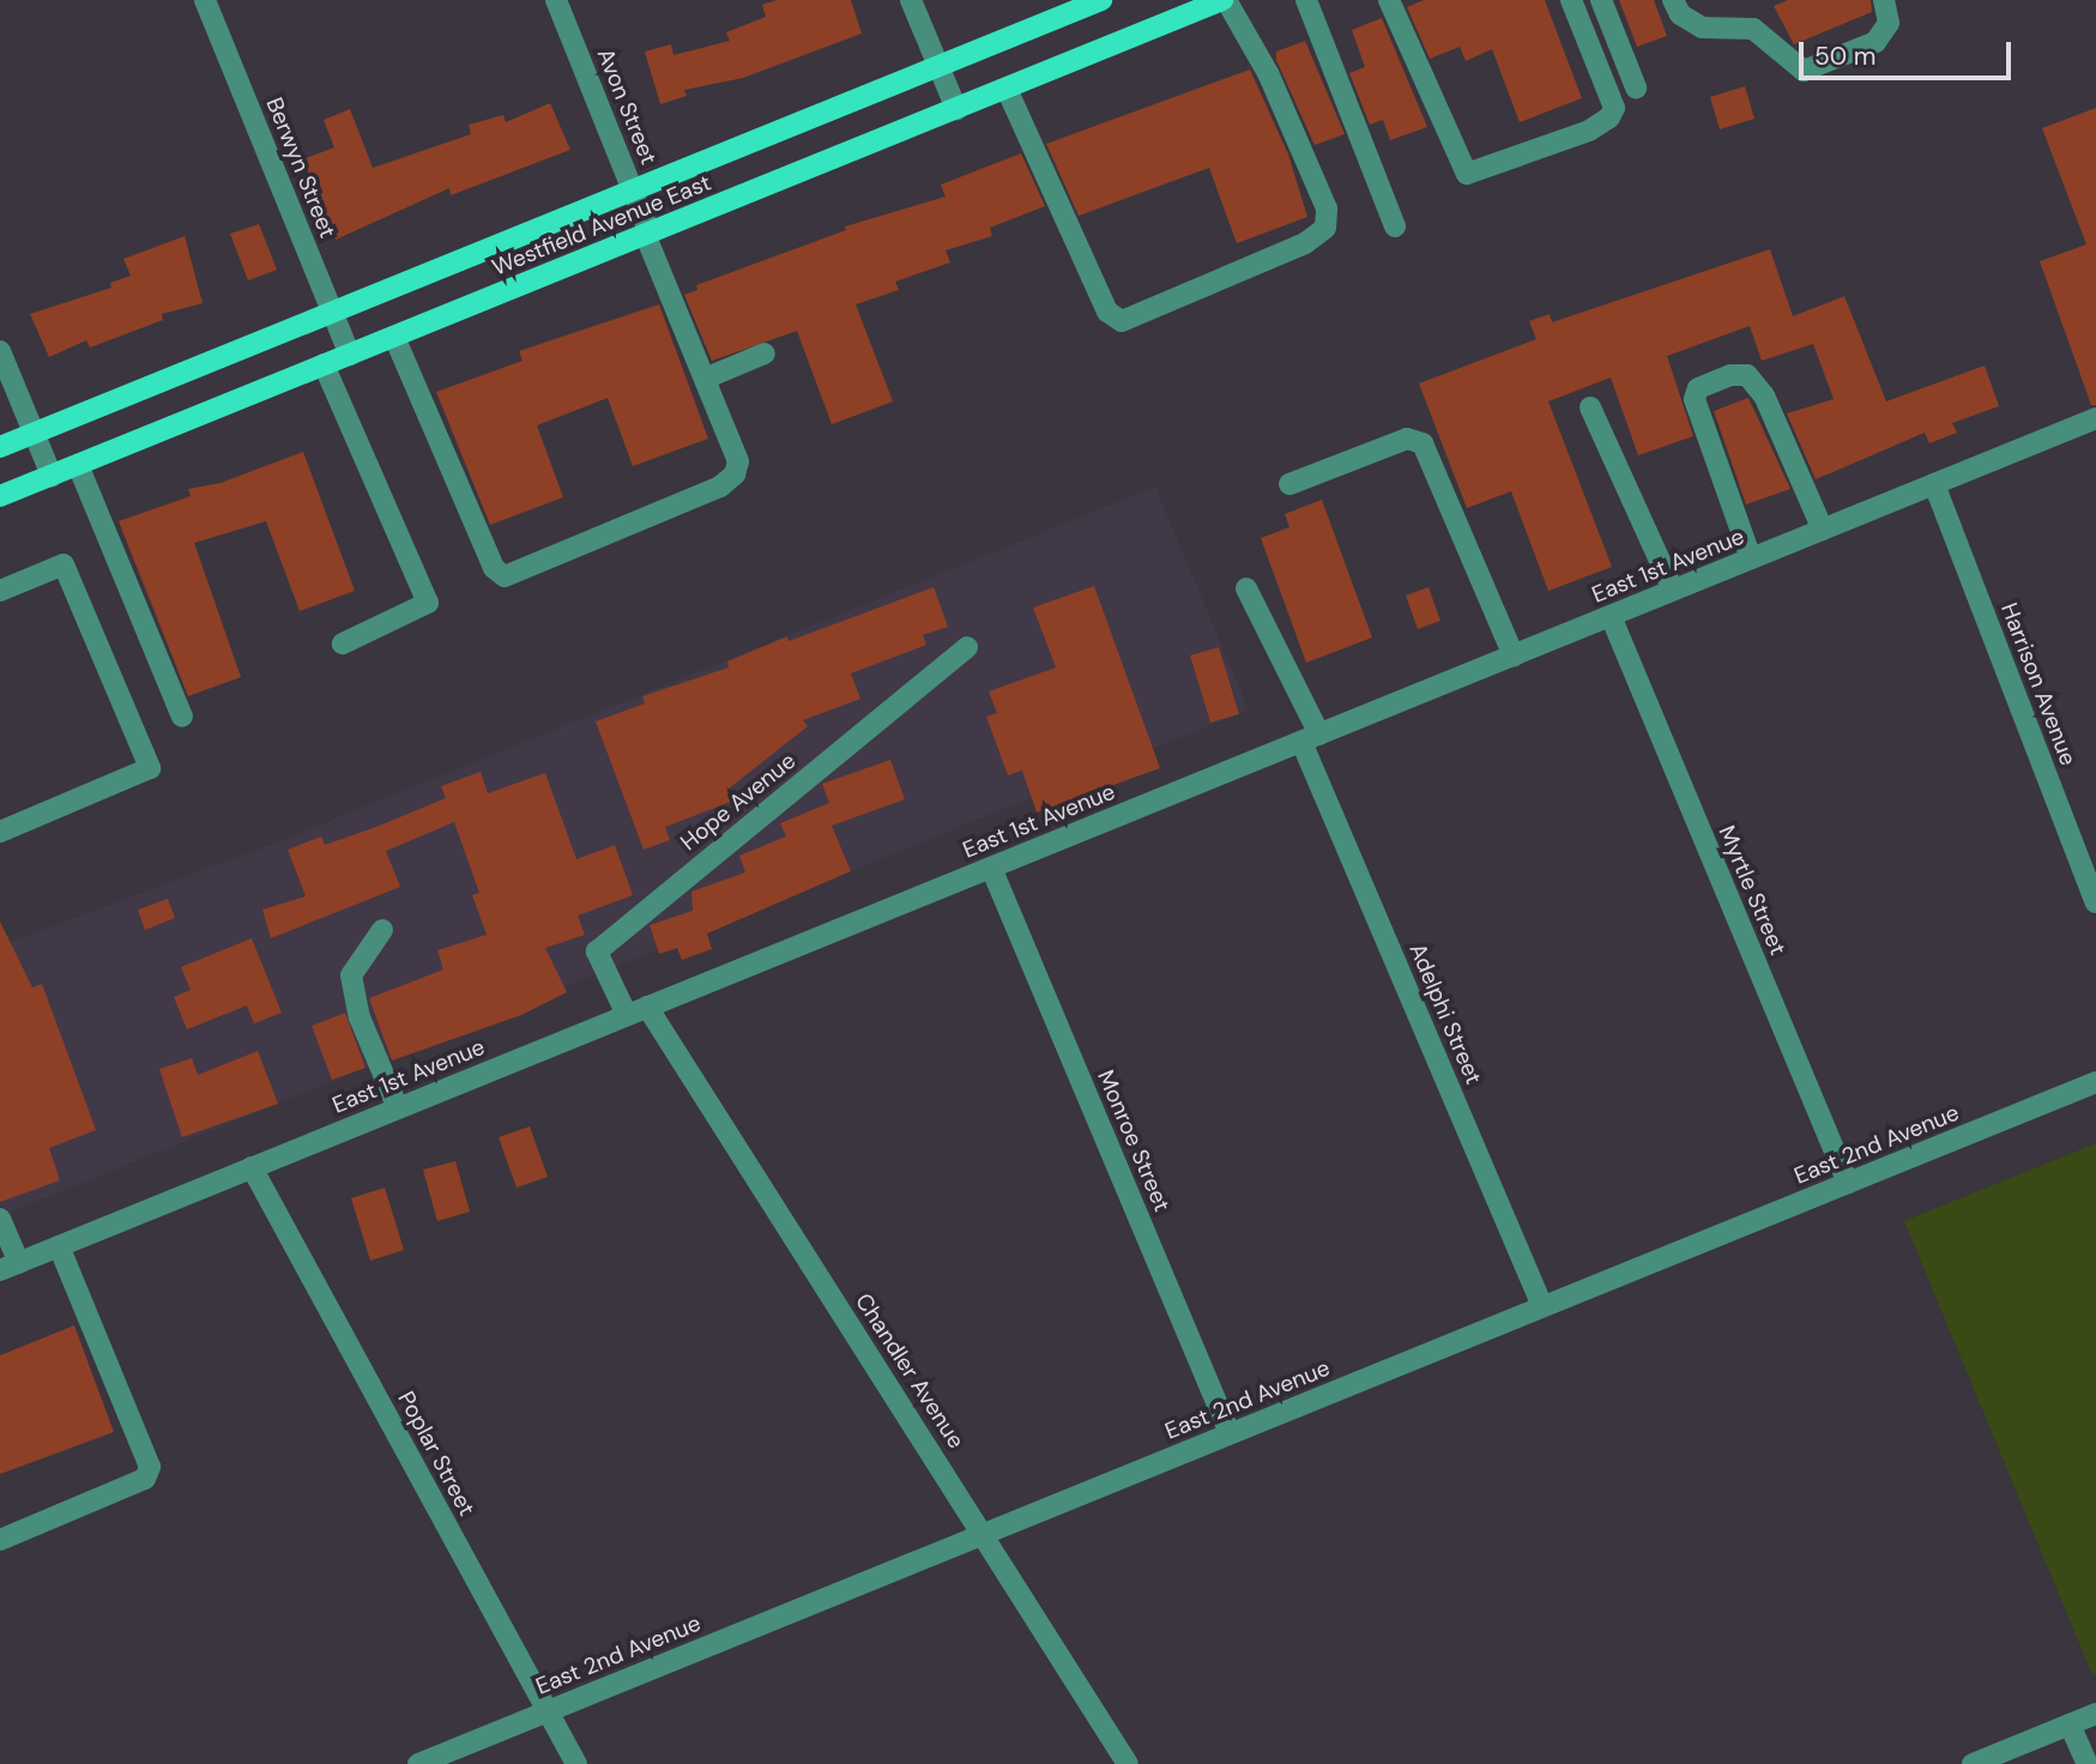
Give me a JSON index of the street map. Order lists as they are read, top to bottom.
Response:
{
  "streets": {
    "main road": ["Westfield Avenue East"],
    "street": [
      "Avon Street",
      "Berwyn Street",
      "East 1st Avenue",
      "Harrison Avenue",
      "Hope Avenue",
      "Myrtle Street",
      "Adelphi Street",
      "Monroe Street",
      "East 2nd Avenue",
      "Chandler Avenue",
      "Poplar Street"
    ]
  },
  "crossings": [
    ["Avon Street", "Westfield Avenue East"],
    ["Berwyn Street", "Westfield Avenue East"],
    ["East 1st Avenue", "Harrison Avenue"],
    ["East 1st Avenue", "Hope Avenue"],
    ["East 1st Avenue", "Myrtle Street"],
    ["East 1st Avenue", "Adelphi Street"],
    ["East 1st Avenue", "Monroe Street"],
    ["East 1st Avenue", "Chandler Avenue"],
    ["East 1st Avenue", "Poplar Street"],
    ["Hope Avenue", "Chandler Avenue"],
    ["Myrtle Street", "East 2nd Avenue"],
    ["Adelphi Street", "East 2nd Avenue"],
    ["Monroe Street", "East 2nd Avenue"],
    ["East 2nd Avenue", "Chandler Avenue"],
    ["East 2nd Avenue", "Poplar Street"]
  ],
  "scale_bar": "50 m"
}
